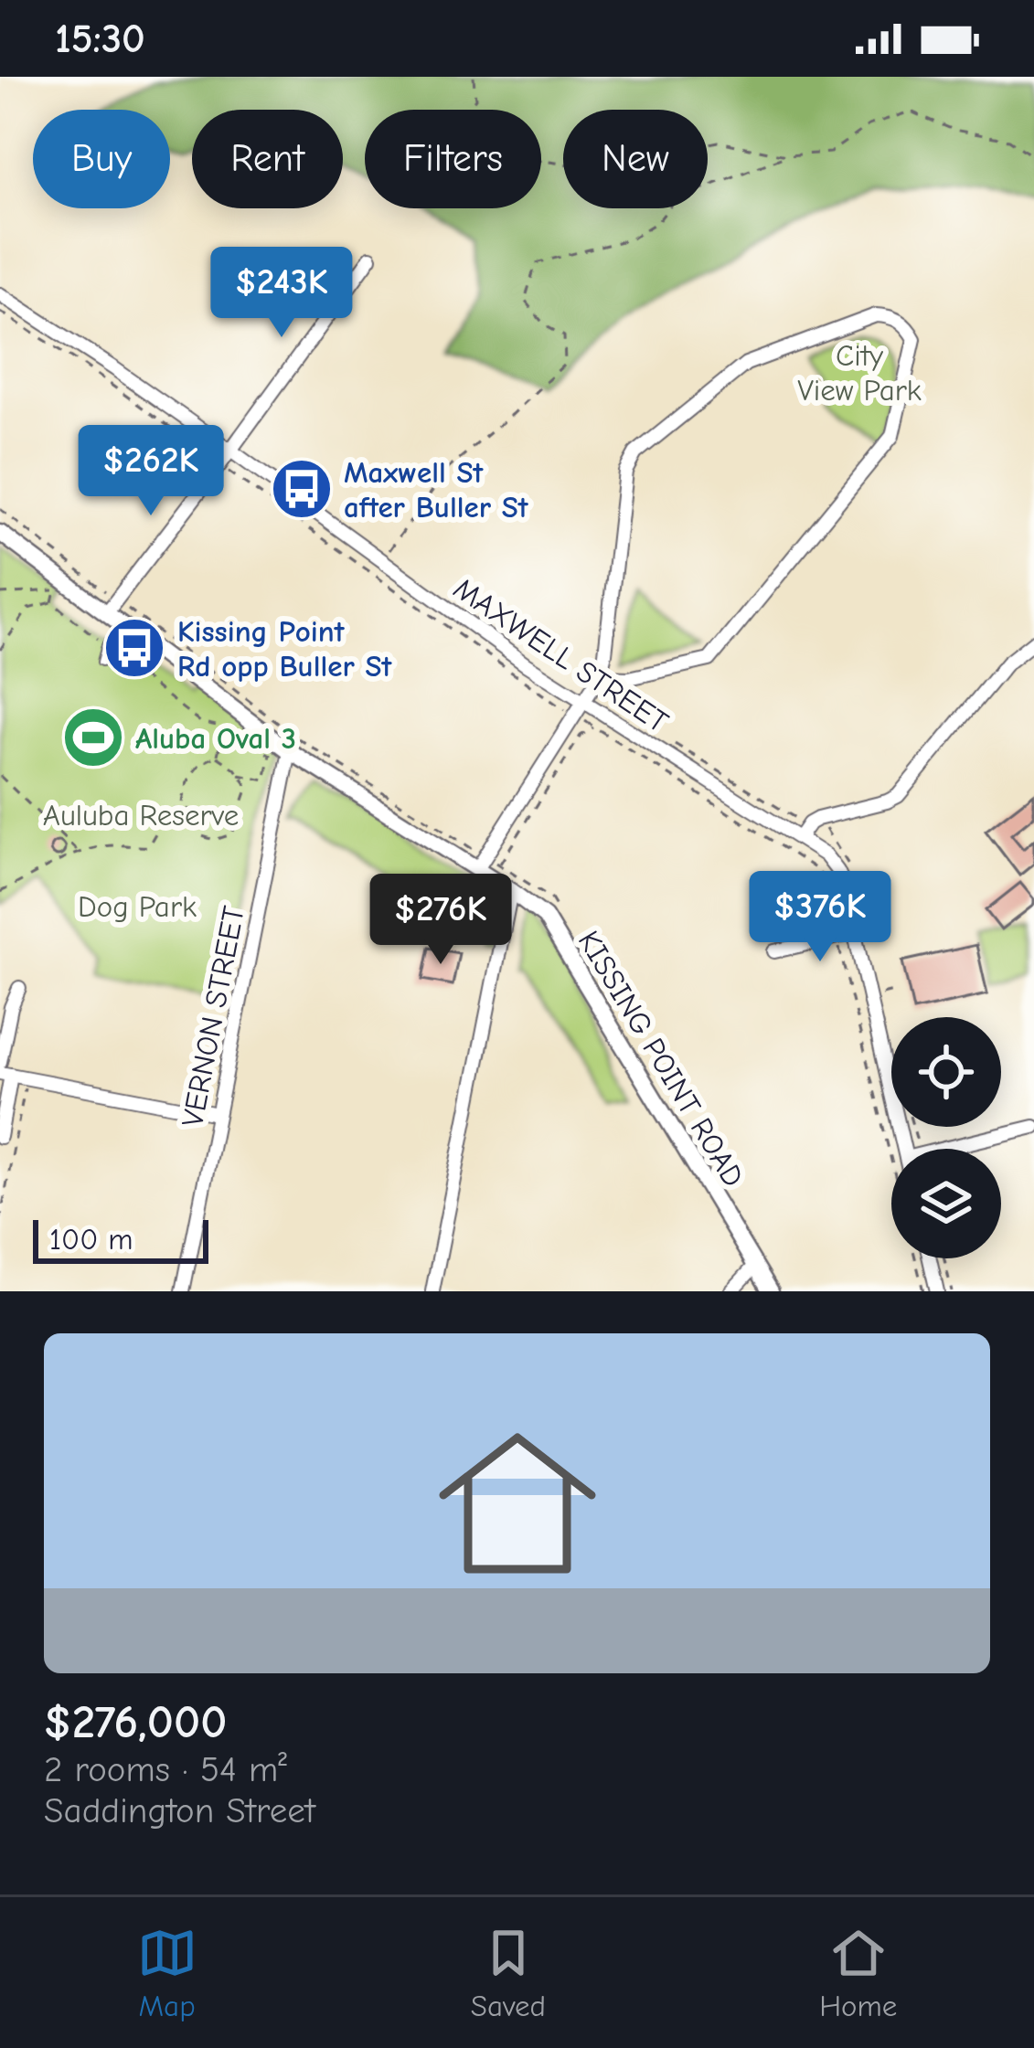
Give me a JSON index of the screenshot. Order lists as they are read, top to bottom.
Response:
{
  "streets": {
    "street": ["MAXWELL STREET", "VERNON STREET", "KISSING POINT ROAD"]
  },
  "crossings": [
    ["VERNON STREET", "KISSING POINT ROAD"]
  ],
  "parks": ["City View Park", "Auluba Reserve", "Dog Park"],
  "places": {
    "bus stop": ["Maxwell St after Buller St", "Kissing Point Rd opp Buller St"],
    "sports": ["Aluba Oval 3"]
  },
  "scale_bar": "100 m",
  "page": {
    "status": "15:30",
    "chip": [
      "Buy",
      "Rent",
      "Filters",
      "New"
    ],
    "price": [
      "$243K",
      "$262K",
      "$376K",
      "$276K"
    ],
    "scale": "100 m",
    "list": [
      {
        "name": "$276,000",
        "note": "2 rooms · 54 m² · Saddington Street"
      }
    ],
    "tabs": ["Map", "Saved", "Home"]
  }
}
